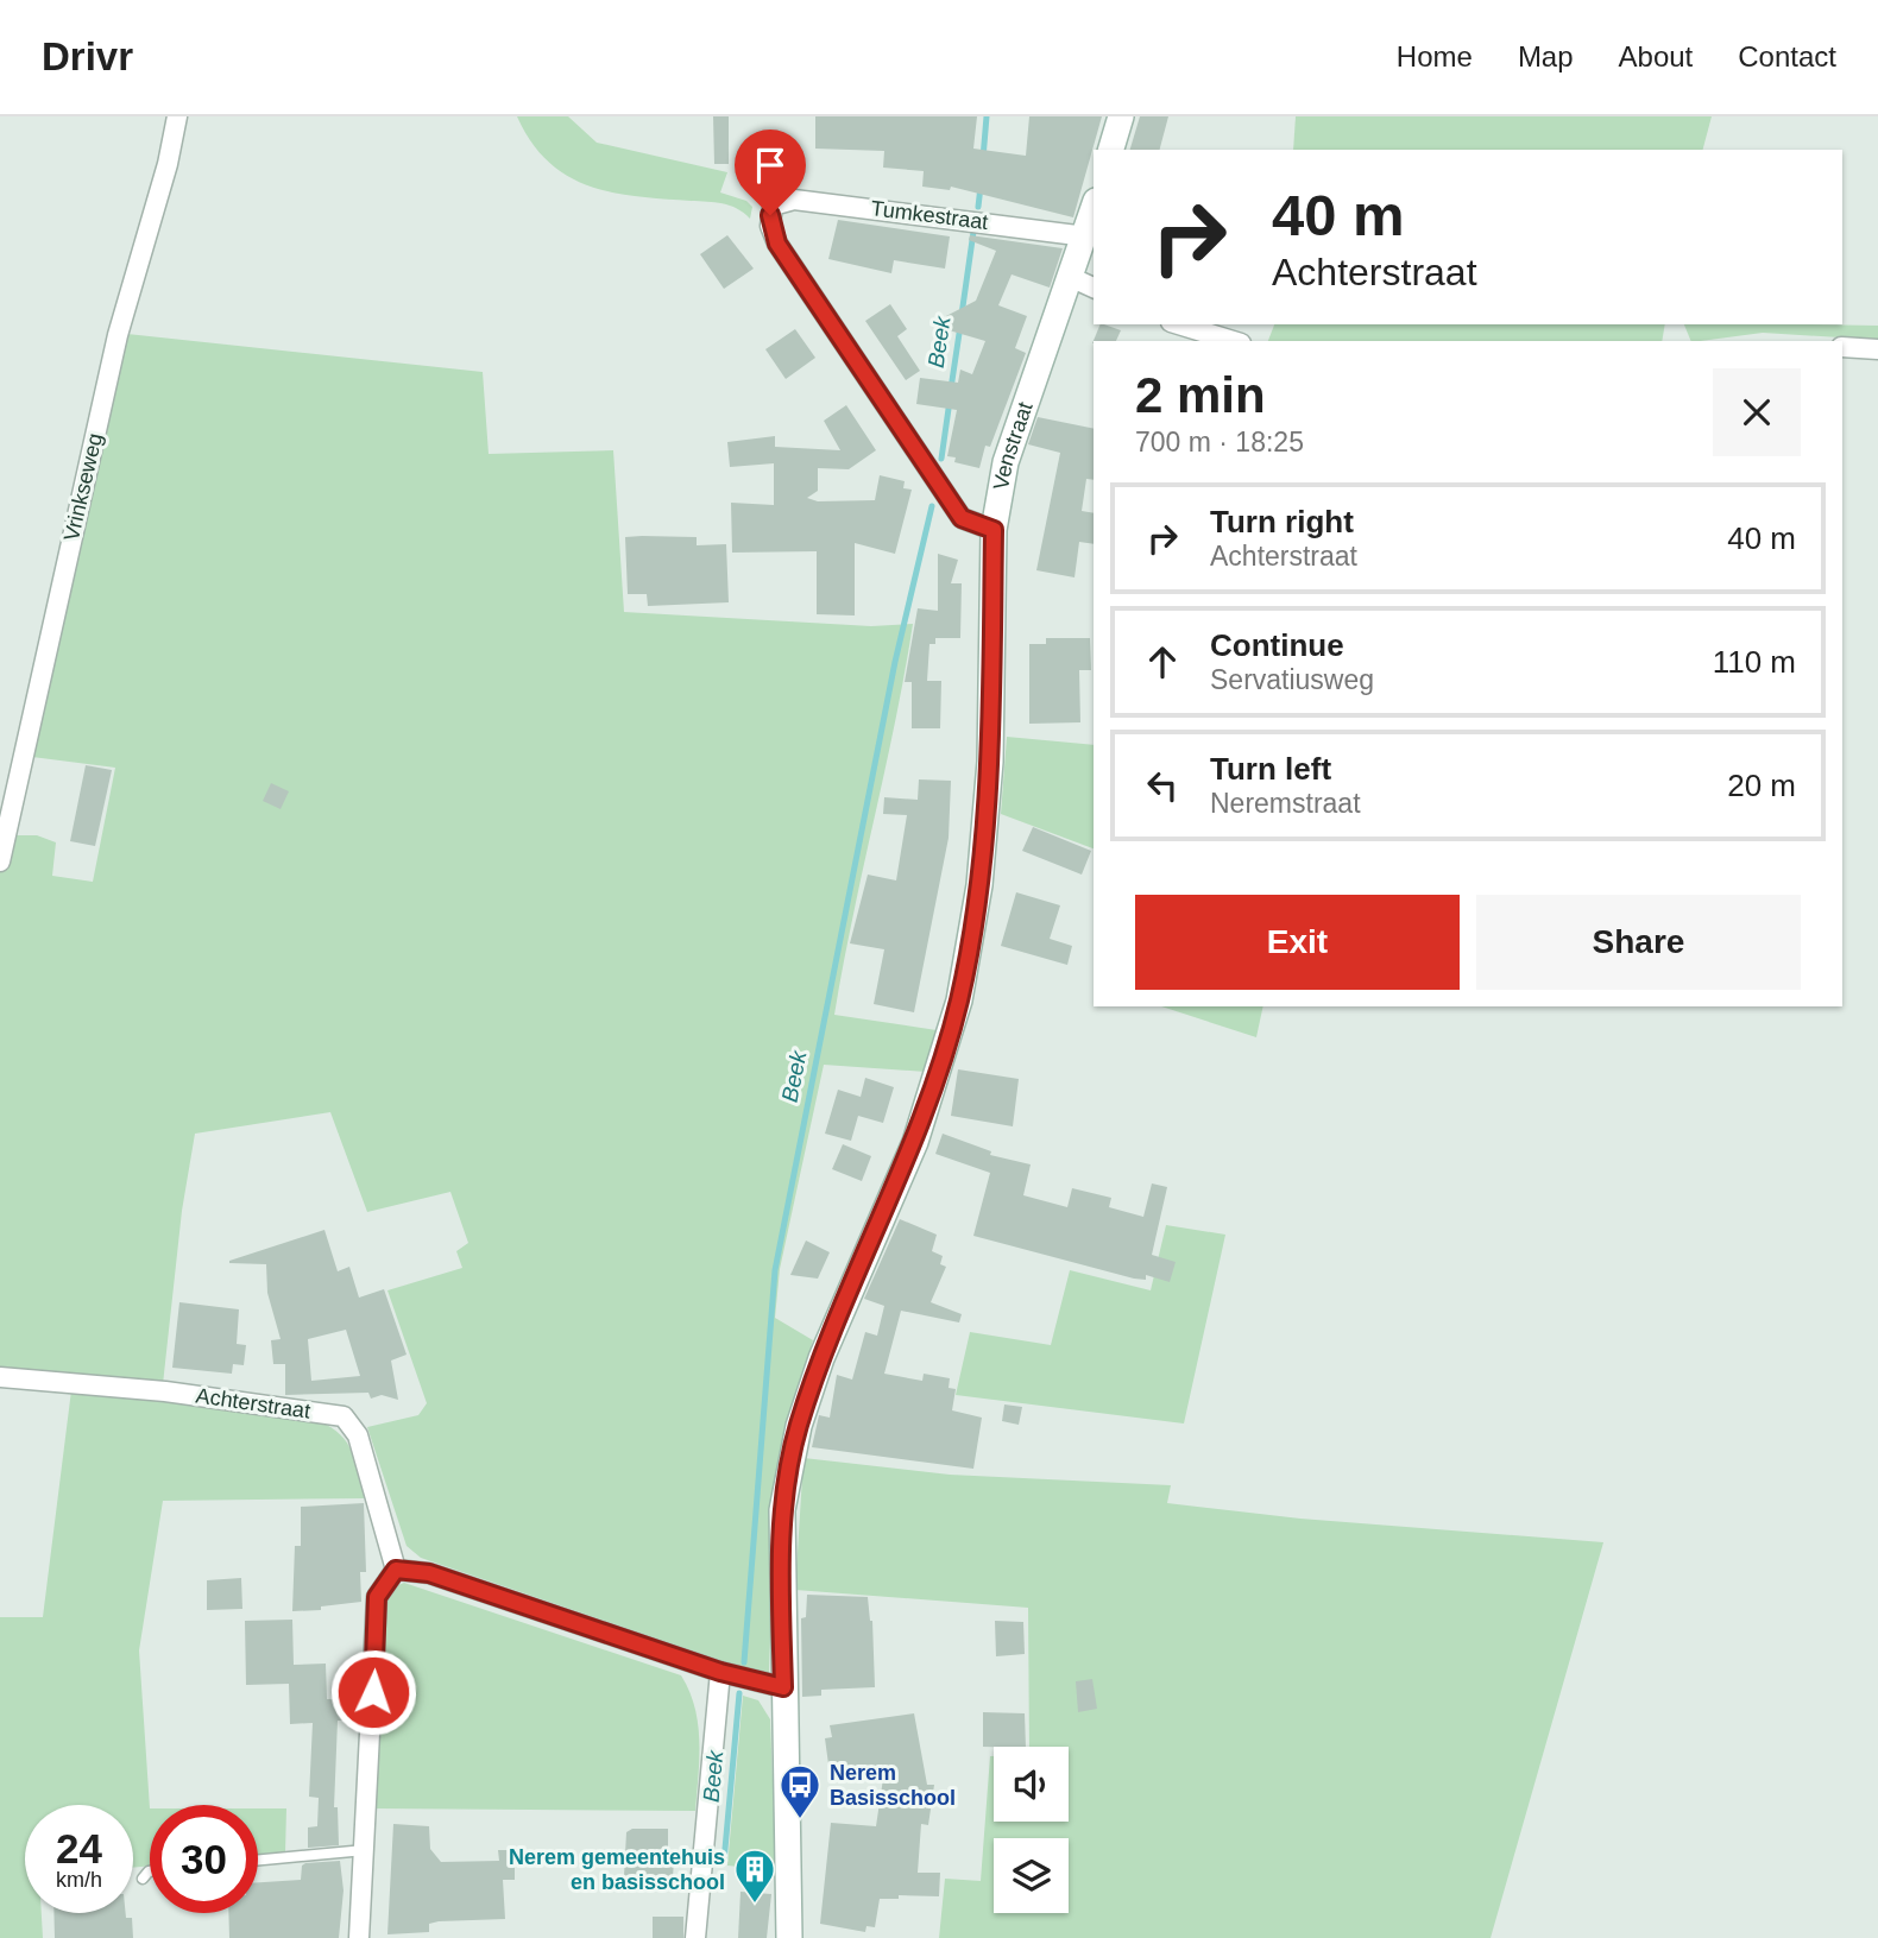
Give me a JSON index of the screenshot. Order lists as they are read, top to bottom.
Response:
{
  "streets": {
    "street": [
      "Tumkestraat",
      "Venstraat",
      "Vrinkseweg",
      "Achterstraat"
    ]
  },
  "crossings": [
    ["Tumkestraat", "Venstraat"]
  ],
  "water": ["Beek"],
  "places": {
    "bus stop": ["Nerem Basisschool"],
    "building": ["Nerem gemeentehuis en basisschool"]
  },
  "page": {
    "header": "Drivr",
    "nav": [
      "Home",
      "Map",
      "About",
      "Contact"
    ],
    "turn": ["40 m", "Achterstraat"],
    "heading": ["2 min", "700 m · 18:25"],
    "list": [
      {
        "name": "Turn right",
        "note": "Achterstraat",
        "value": "40 m"
      },
      {
        "name": "Continue",
        "note": "Servatiusweg",
        "value": "110 m"
      },
      {
        "name": "Turn left",
        "note": "Neremstraat",
        "value": "20 m"
      }
    ],
    "buttons": ["Exit", "Share"],
    "speed": "24 km/h",
    "limit": "30"
  }
}
